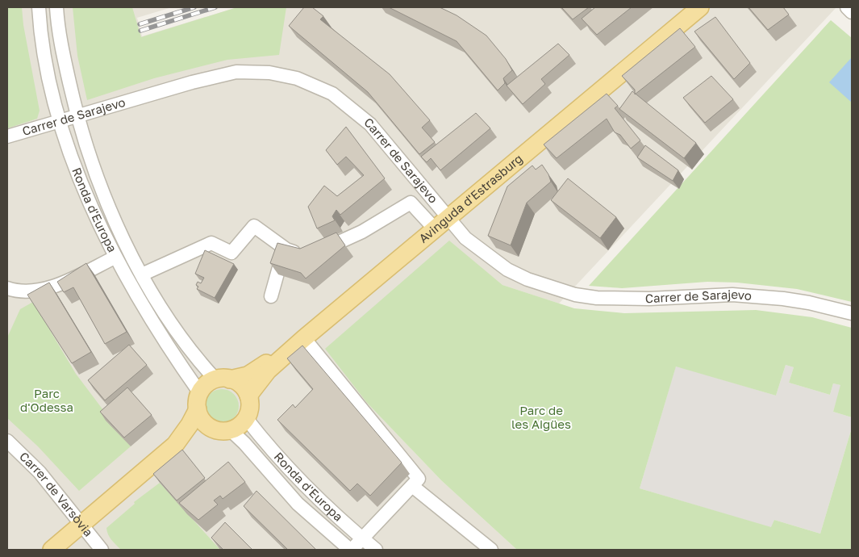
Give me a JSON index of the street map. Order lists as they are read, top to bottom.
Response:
{
  "streets": {
    "main road": ["Avinguda d'Estrasburg"],
    "street": ["Carrer de Sarajevo", "Ronda d'Europa", "Carrer de Varsòvia"]
  },
  "crossings": [
    ["Carrer de Sarajevo", "Avinguda d'Estrasburg"],
    ["Carrer de Sarajevo", "Ronda d'Europa"],
    ["Avinguda d'Estrasburg", "Ronda d'Europa"]
  ],
  "parks": ["Parc d'Odessa", "Parc de les Aigües"]
}
